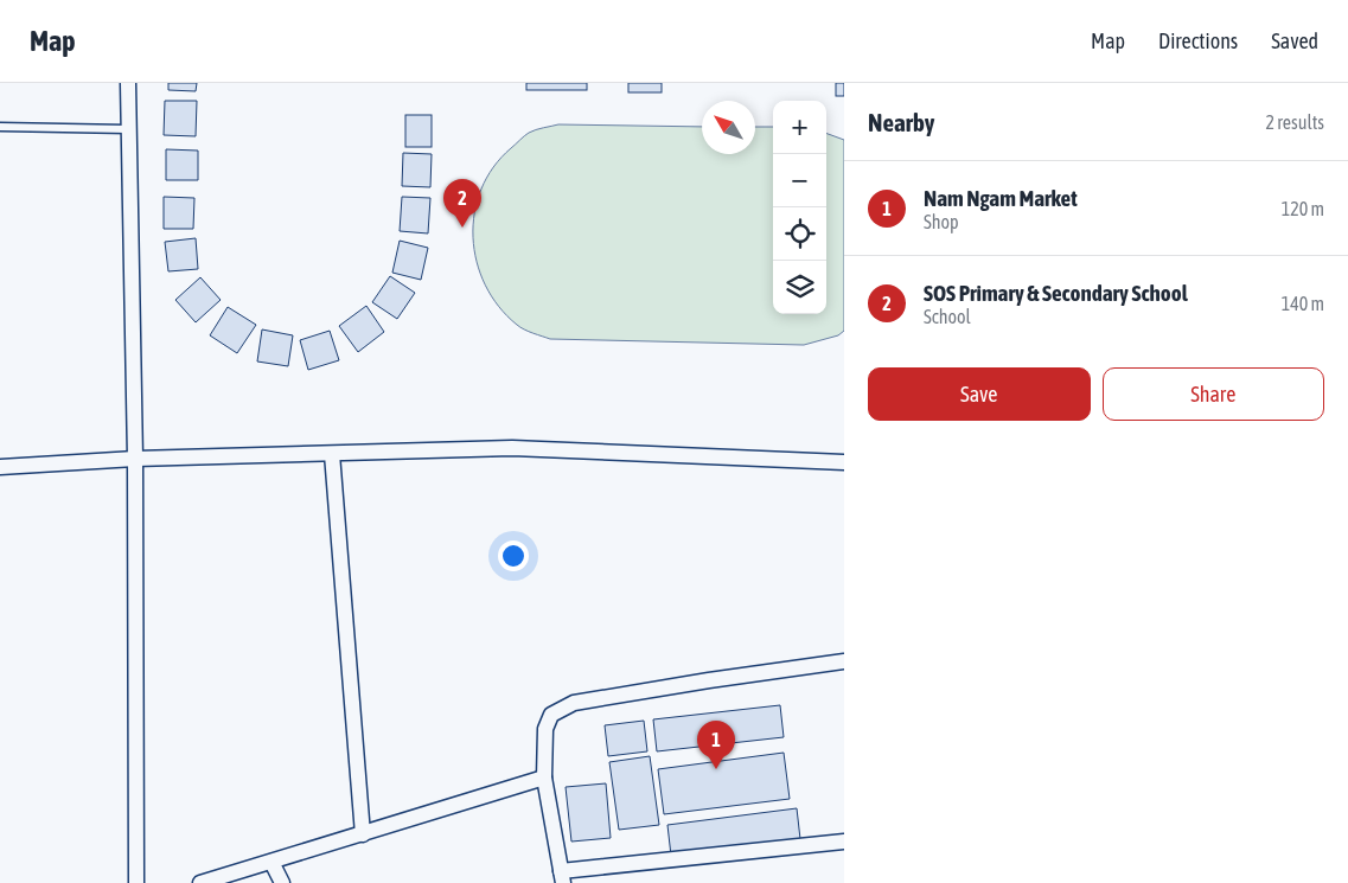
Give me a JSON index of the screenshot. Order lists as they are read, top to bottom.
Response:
{
  "north": "top left",
  "page": {
    "header": "Map",
    "nav": ["Map", "Directions", "Saved"],
    "heading": ["Nearby", "2 results"],
    "map_buttons": ["+", "−"],
    "list": [
      {
        "mark": "1",
        "name": "Nam Ngam Market",
        "note": "Shop",
        "value": "120 m"
      },
      {
        "mark": "2",
        "name": "SOS Primary & Secondary School",
        "note": "School",
        "value": "140 m"
      }
    ],
    "pins": ["2", "1"],
    "buttons": ["Save", "Share"]
  }
}
